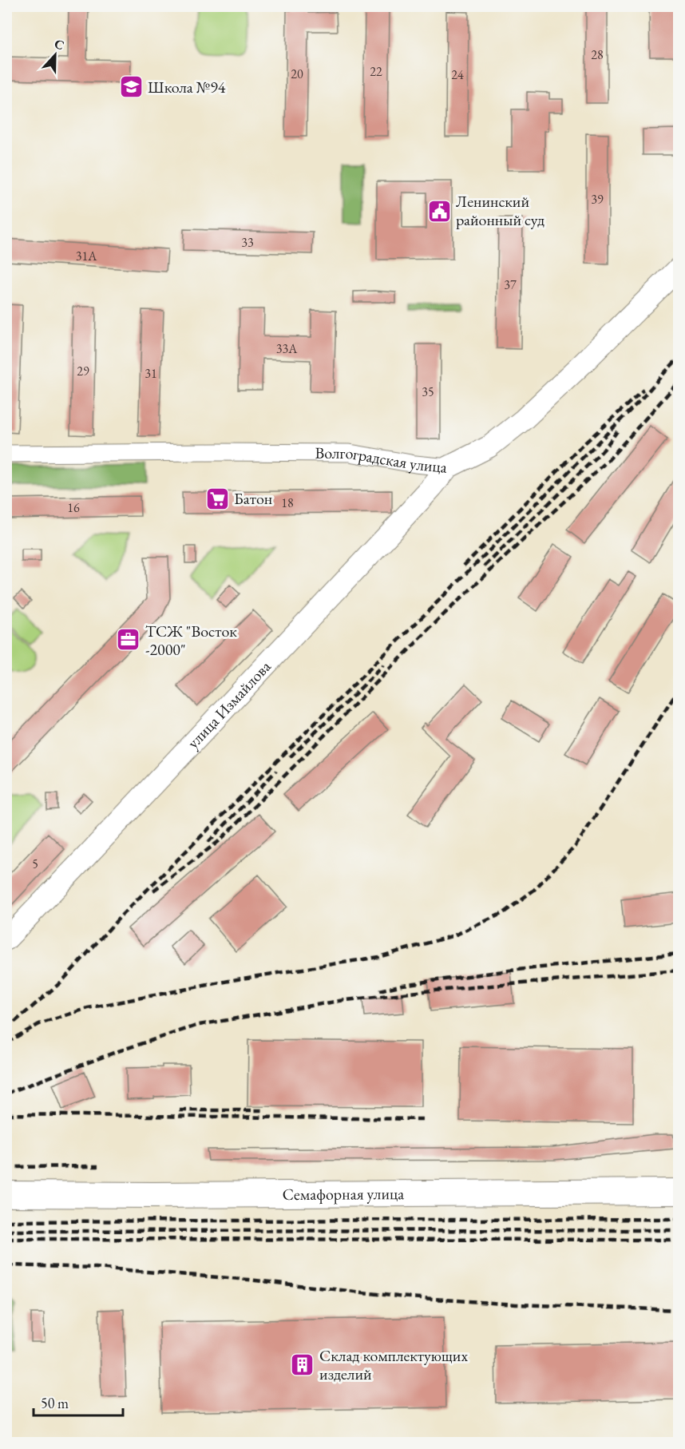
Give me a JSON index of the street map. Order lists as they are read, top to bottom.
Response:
{
  "streets": {
    "highway": ["Семафорная улица"],
    "main road": ["Волгоградская улица", "улица Измайлова"]
  },
  "crossings": [
    ["Волгоградская улица", "улица Измайлова"]
  ],
  "places": {
    "school or university": ["Школа №94"],
    "public building": ["Ленинский районный суд"],
    "supermarket": ["Батон"],
    "office": ["ТСЖ \"Восток -2000\""],
    "building": ["Склад комплектующих изделий"]
  },
  "house_numbers": [
    "28",
    "22",
    "20",
    "24",
    "39",
    "33",
    "31А",
    "37",
    "33А",
    "29",
    "31",
    "35",
    "18",
    "16",
    "5"
  ],
  "scale_bar": "50 m",
  "north": "top"
}
